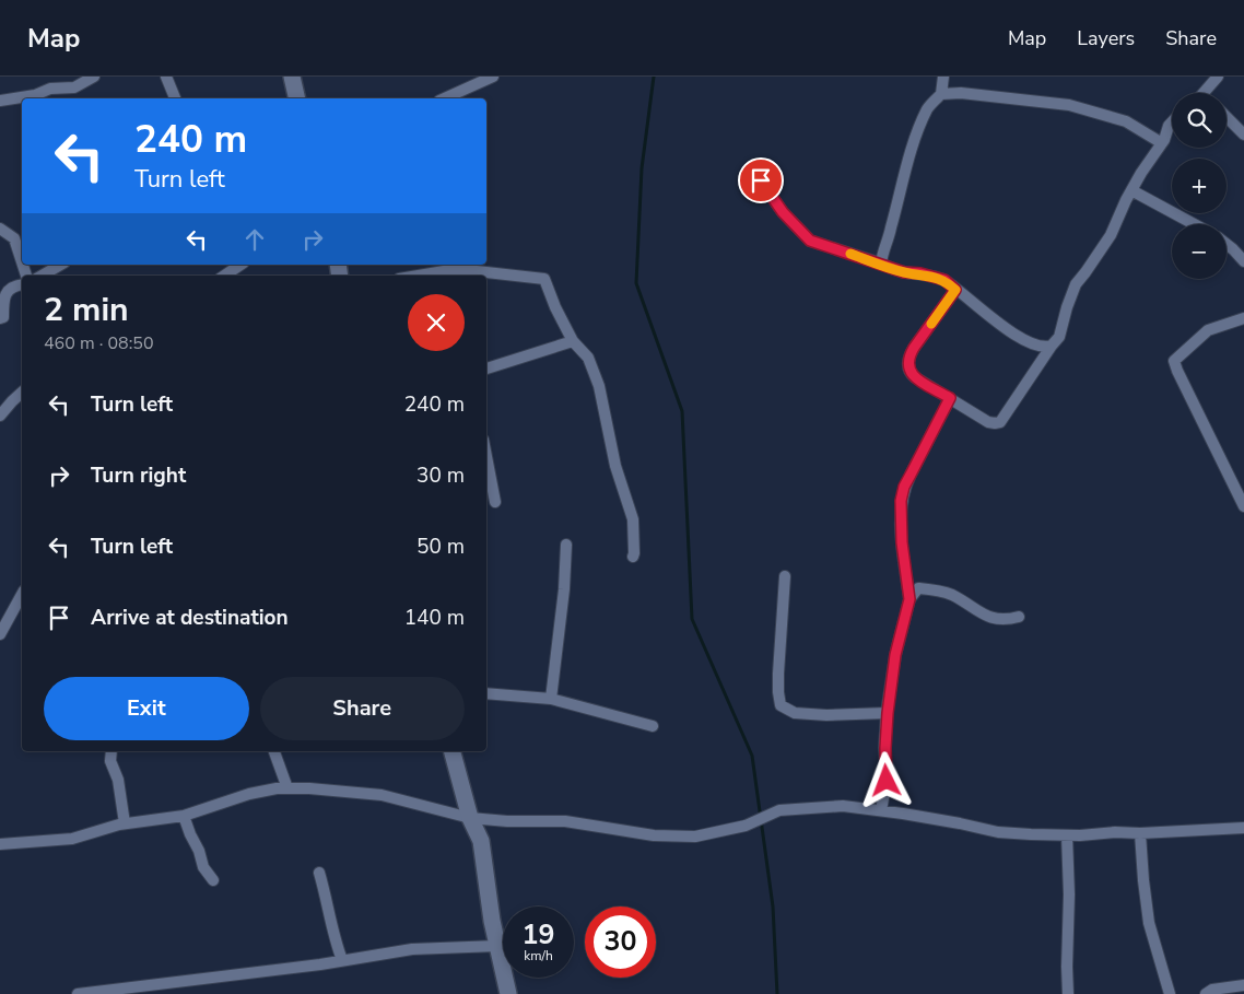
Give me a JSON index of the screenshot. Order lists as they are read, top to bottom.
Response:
{
  "page": {
    "header": "Map",
    "nav": ["Map", "Layers", "Share"],
    "map_buttons": ["+", "−"],
    "turn": ["240 m", "Turn left"],
    "heading": ["2 min", "460 m · 08:50"],
    "list": [
      {
        "name": "Turn left",
        "value": "240 m"
      },
      {
        "name": "Turn right",
        "value": "30 m"
      },
      {
        "name": "Turn left",
        "value": "50 m"
      },
      {
        "name": "Arrive at destination",
        "value": "140 m"
      }
    ],
    "buttons": ["Exit", "Share"],
    "speed": "19 km/h",
    "limit": "30"
  }
}
